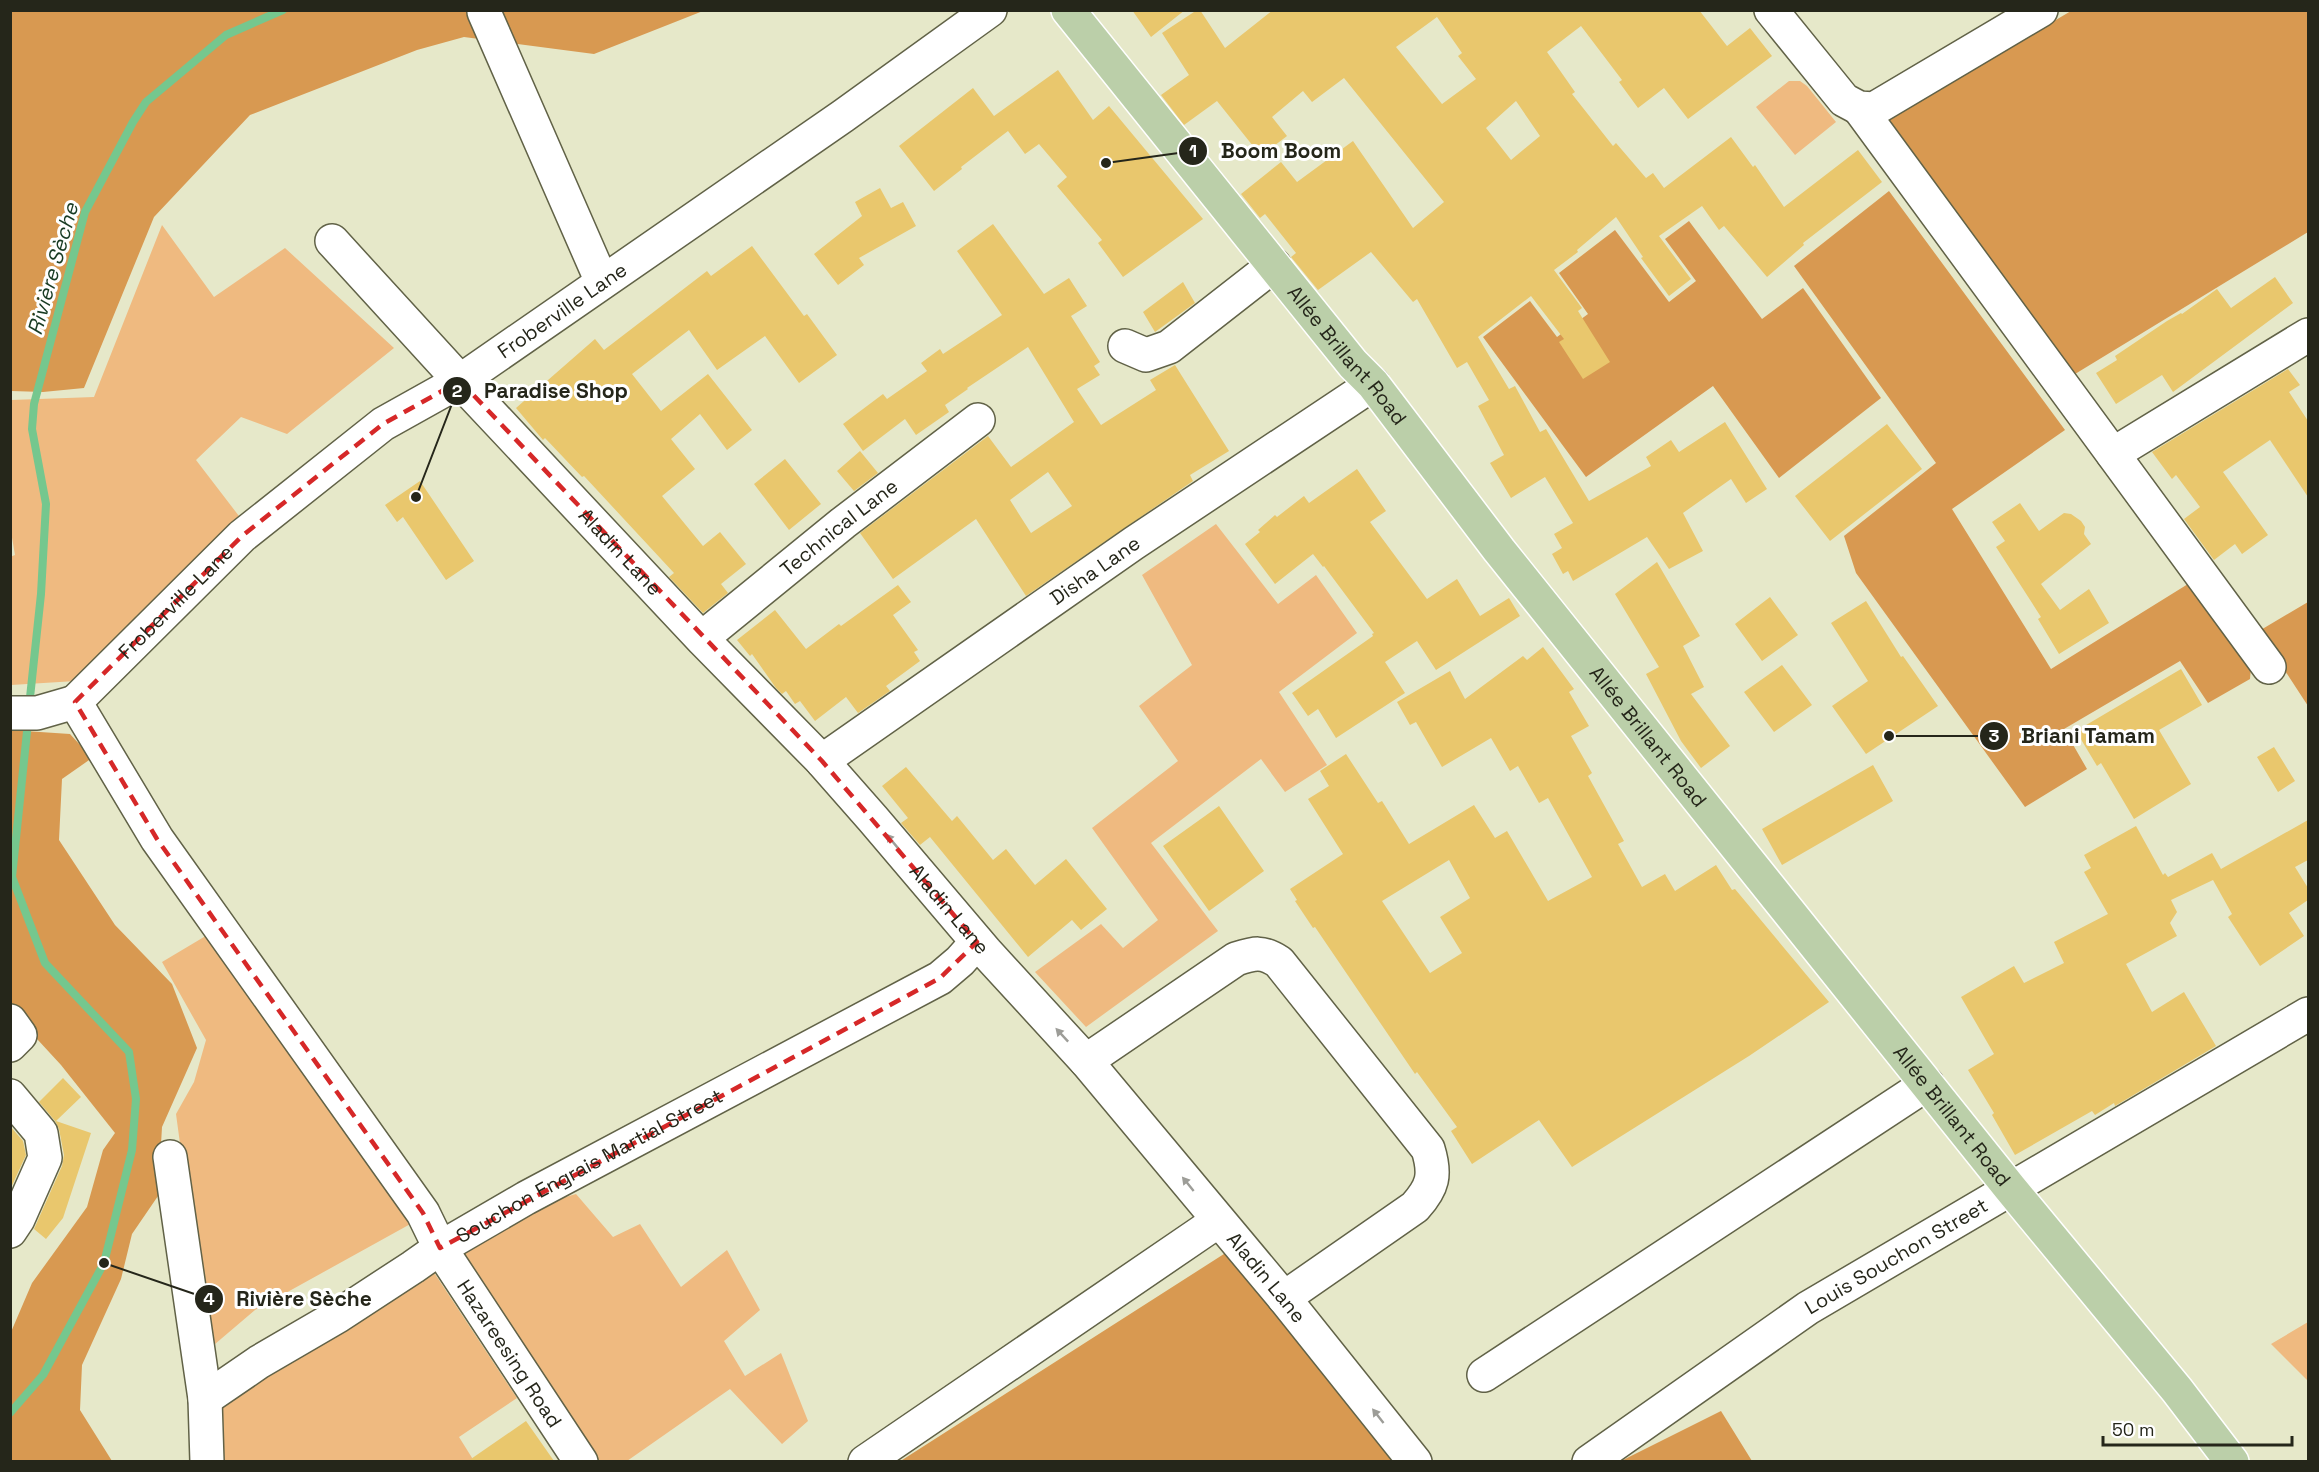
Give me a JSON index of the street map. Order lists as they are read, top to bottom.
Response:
{
  "streets": {
    "main road": ["Allée Brillant Road"],
    "street": [
      "Froberville Lane",
      "Technical Lane",
      "Aladin Lane",
      "Disha Lane",
      "Souchon Engrais Martial Street",
      "Louis Souchon Street",
      "Hazareesing Road"
    ]
  },
  "crossings": [
    ["Froberville Lane", "Aladin Lane"],
    ["Froberville Lane", "Hazareesing Road"],
    ["Allée Brillant Road", "Disha Lane"],
    ["Allée Brillant Road", "Louis Souchon Street"],
    ["Technical Lane", "Aladin Lane"],
    ["Aladin Lane", "Disha Lane"],
    ["Aladin Lane", "Souchon Engrais Martial Street"],
    ["Souchon Engrais Martial Street", "Hazareesing Road"]
  ],
  "one_way": ["Aladin Lane"],
  "water": ["Rivière Sèche"],
  "places": [
    "Boom Boom",
    "Paradise Shop",
    "Briani Tamam",
    "Rivière Sèche"
  ],
  "scale_bar": "50 m"
}
